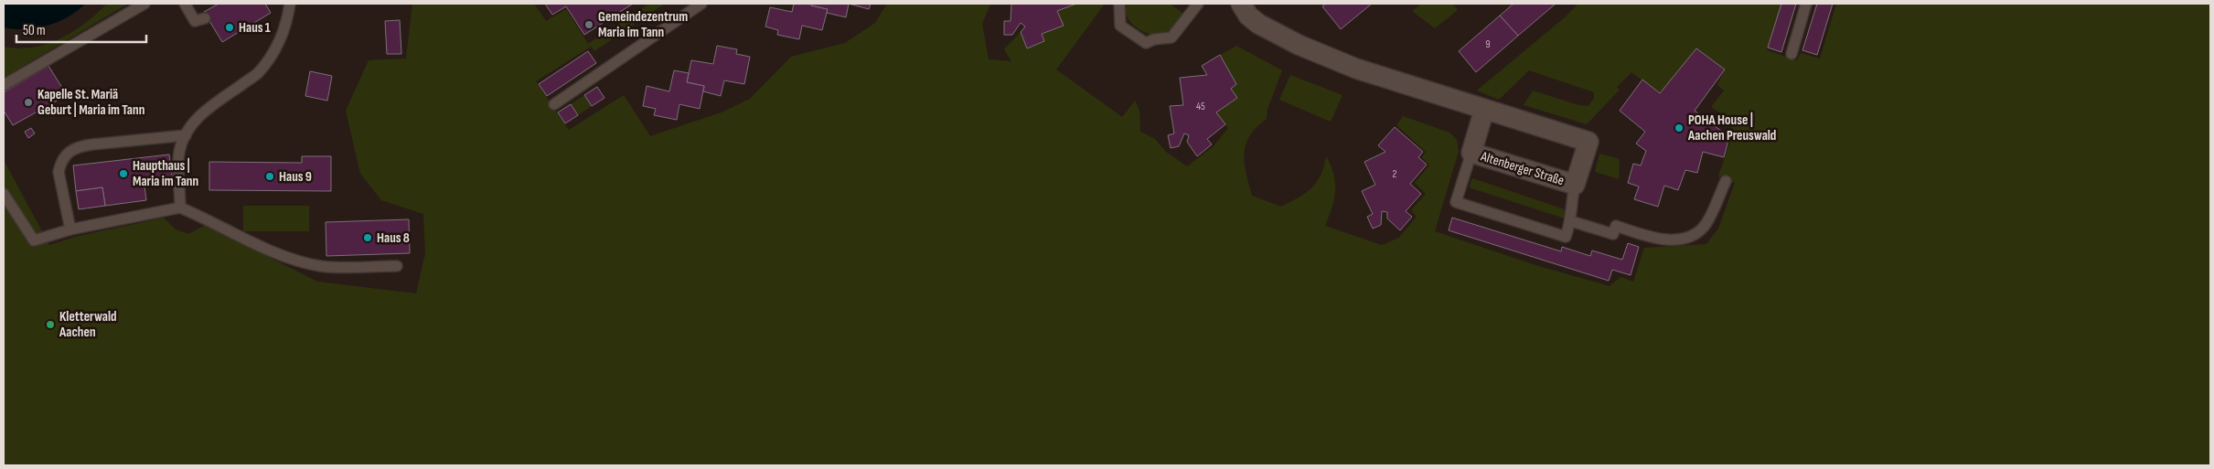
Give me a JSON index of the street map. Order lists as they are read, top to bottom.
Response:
{
  "streets": {
    "street": ["Altenberger Straße"]
  },
  "places": [
    "Gemeindezentrum Maria im Tann",
    "Haus 1",
    "Kapelle St. Mariä Geburt | Maria im Tann",
    "POHA House | Aachen Preuswald",
    "Haupthaus | Maria im Tann",
    "Haus 9",
    "Haus 8",
    "Kletterwald Aachen"
  ],
  "house_numbers": ["9", "45", "2"],
  "scale_bar": "50 m"
}
